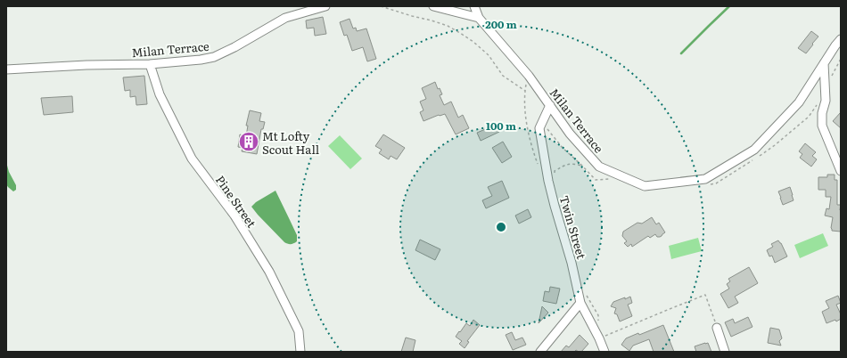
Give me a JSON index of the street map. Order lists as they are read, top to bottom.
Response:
{
  "streets": {
    "street": ["Milan Terrace", "Pine Street", "Twin Street"]
  },
  "crossings": [
    ["Milan Terrace", "Pine Street"],
    ["Milan Terrace", "Twin Street"]
  ],
  "places": {
    "building": ["Mt Lofty Scout Hall"]
  },
  "rings": ["200 m", "100 m"]
}
